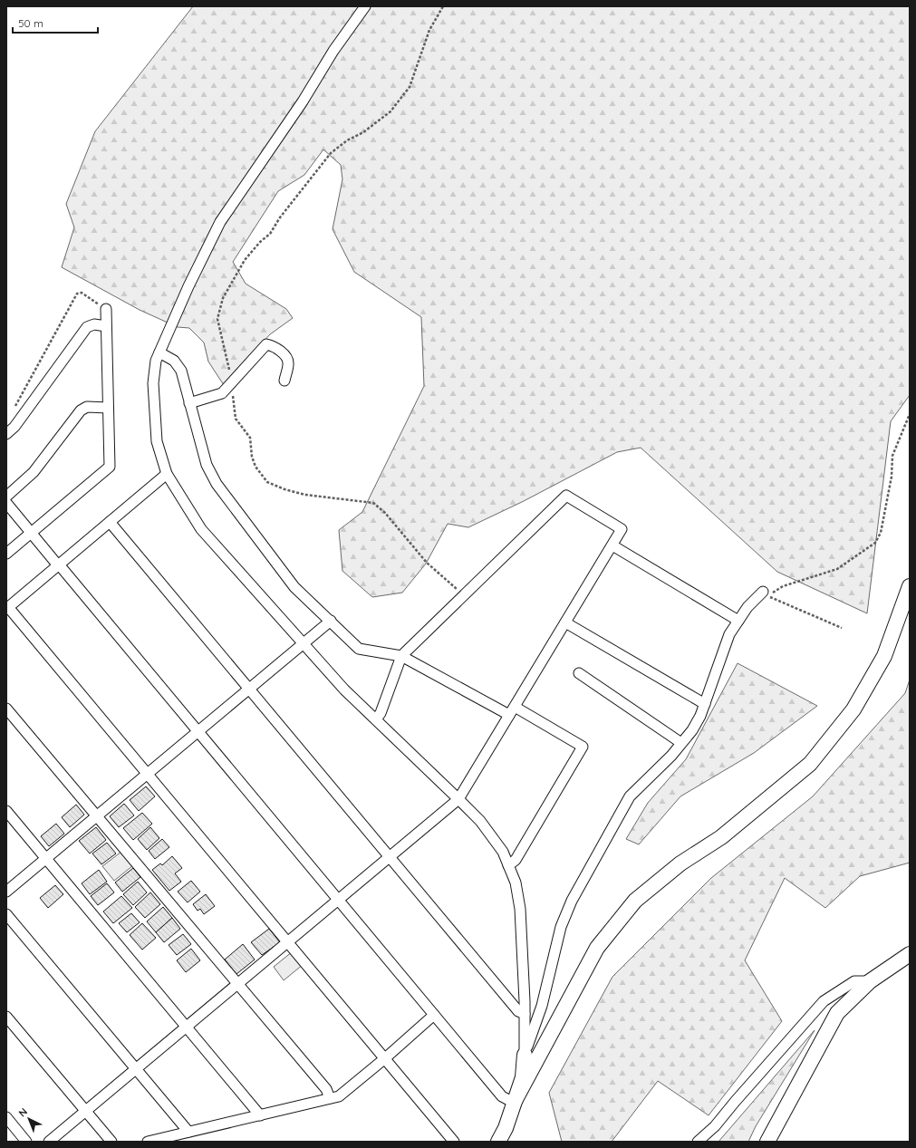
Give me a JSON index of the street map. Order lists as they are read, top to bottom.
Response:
{
  "scale_bar": "50 m",
  "north": "top left"
}
